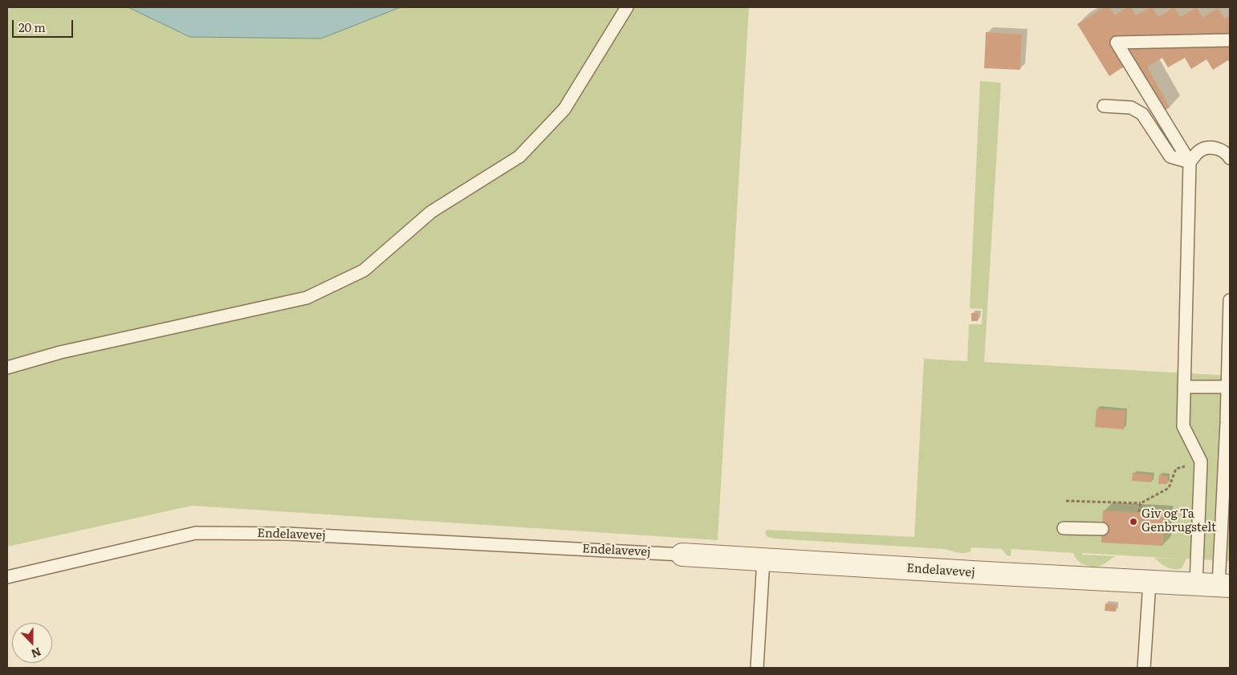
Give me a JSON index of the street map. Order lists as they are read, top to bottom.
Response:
{
  "streets": {
    "street": ["Endelavevej"]
  },
  "places": ["Giv og Ta Genbrugstelt"],
  "scale_bar": "20 m",
  "north": "bottom"
}
